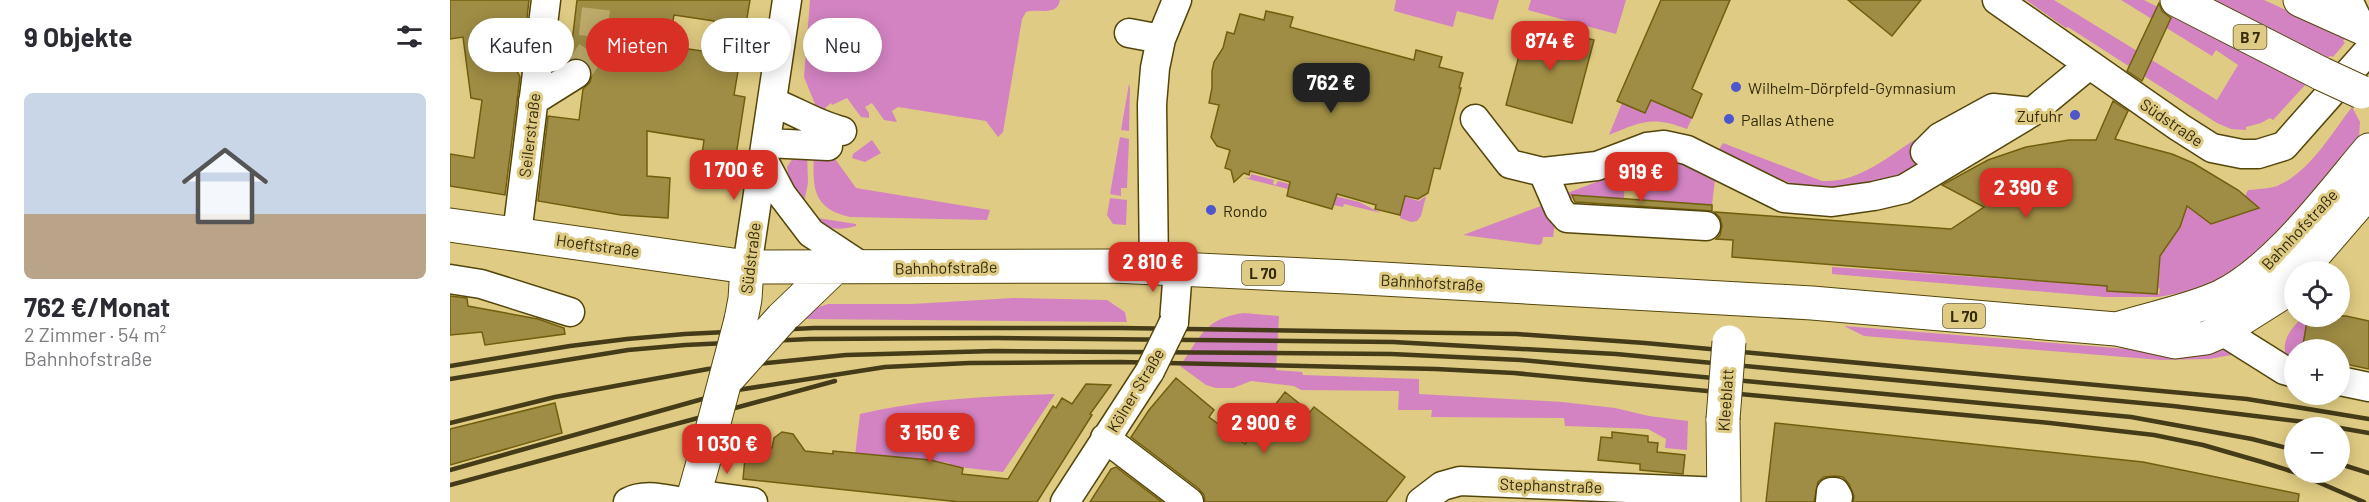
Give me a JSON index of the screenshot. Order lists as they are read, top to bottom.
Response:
{
  "streets": {
    "main road": [
      "B 7",
      "Südstraße",
      "Bahnhofstraße",
      "Hoeftstraße",
      "L 70",
      "Kleeblatt"
    ],
    "street": ["Seilerstraße", "Kölner Straße", "Stephanstraße"]
  },
  "crossings": [
    ["Südstraße", "Bahnhofstraße"],
    ["Südstraße", "Hoeftstraße"],
    ["Seilerstraße", "Hoeftstraße"],
    ["Bahnhofstraße", "Hoeftstraße"],
    ["Bahnhofstraße", "Kölner Straße"],
    ["Bahnhofstraße", "Kleeblatt"],
    ["Kleeblatt", "Stephanstraße"]
  ],
  "places": [
    "Wilhelm-Dörpfeld-Gymnasium",
    "Zufuhr",
    "Pallas Athene",
    "Rondo"
  ],
  "page": {
    "heading": "9 Objekte",
    "chip": [
      "Kaufen",
      "Mieten",
      "Filter",
      "Neu"
    ],
    "price": [
      "874 €",
      "762 €",
      "1 700 €",
      "919 €",
      "2 390 €",
      "2 810 €",
      "2 900 €",
      "3 150 €",
      "1 030 €"
    ],
    "list": [
      {
        "name": "762 €/Monat",
        "note": "2 Zimmer · 54 m² · Bahnhofstraße"
      }
    ],
    "map_buttons": ["+", "−"]
  }
}
